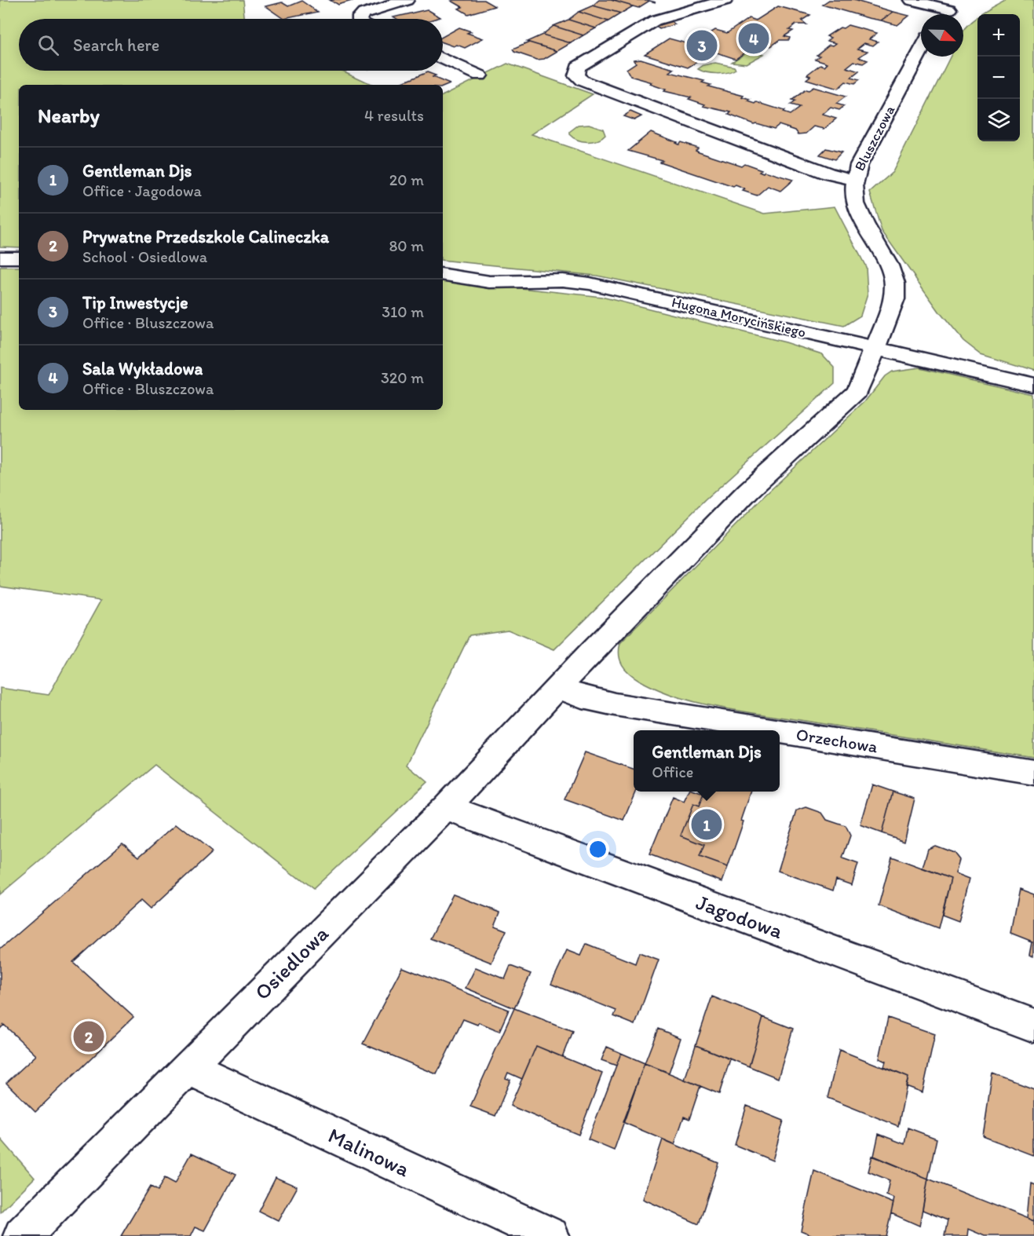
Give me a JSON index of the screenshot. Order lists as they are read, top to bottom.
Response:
{
  "streets": {
    "street": [
      "Bluszczowa",
      "Hugona Morycińskiego",
      "Orzechowa",
      "Jagodowa",
      "Osiedlowa",
      "Malinowa"
    ]
  },
  "crossings": [
    ["Bluszczowa", "Hugona Morycińskiego"],
    ["Bluszczowa", "Orzechowa"],
    ["Bluszczowa", "Osiedlowa"],
    ["Orzechowa", "Osiedlowa"],
    ["Jagodowa", "Osiedlowa"],
    ["Osiedlowa", "Malinowa"]
  ],
  "north": "bottom right",
  "page": {
    "map_buttons": ["+", "−"],
    "search": "Search here",
    "pins": [
      "4",
      "3",
      "1",
      "2"
    ],
    "heading": ["Nearby", "4 results"],
    "list": [
      {
        "mark": "1",
        "name": "Gentleman Djs",
        "note": "Office · Jagodowa",
        "value": "20 m"
      },
      {
        "mark": "2",
        "name": "Prywatne Przedszkole Calineczka",
        "note": "School · Osiedlowa",
        "value": "80 m"
      },
      {
        "mark": "3",
        "name": "Tip Inwestycje",
        "note": "Office · Bluszczowa",
        "value": "310 m"
      },
      {
        "mark": "4",
        "name": "Sala Wykładowa",
        "note": "Office · Bluszczowa",
        "value": "320 m"
      }
    ],
    "popup": ["Gentleman Djs", "Office"]
  }
}
